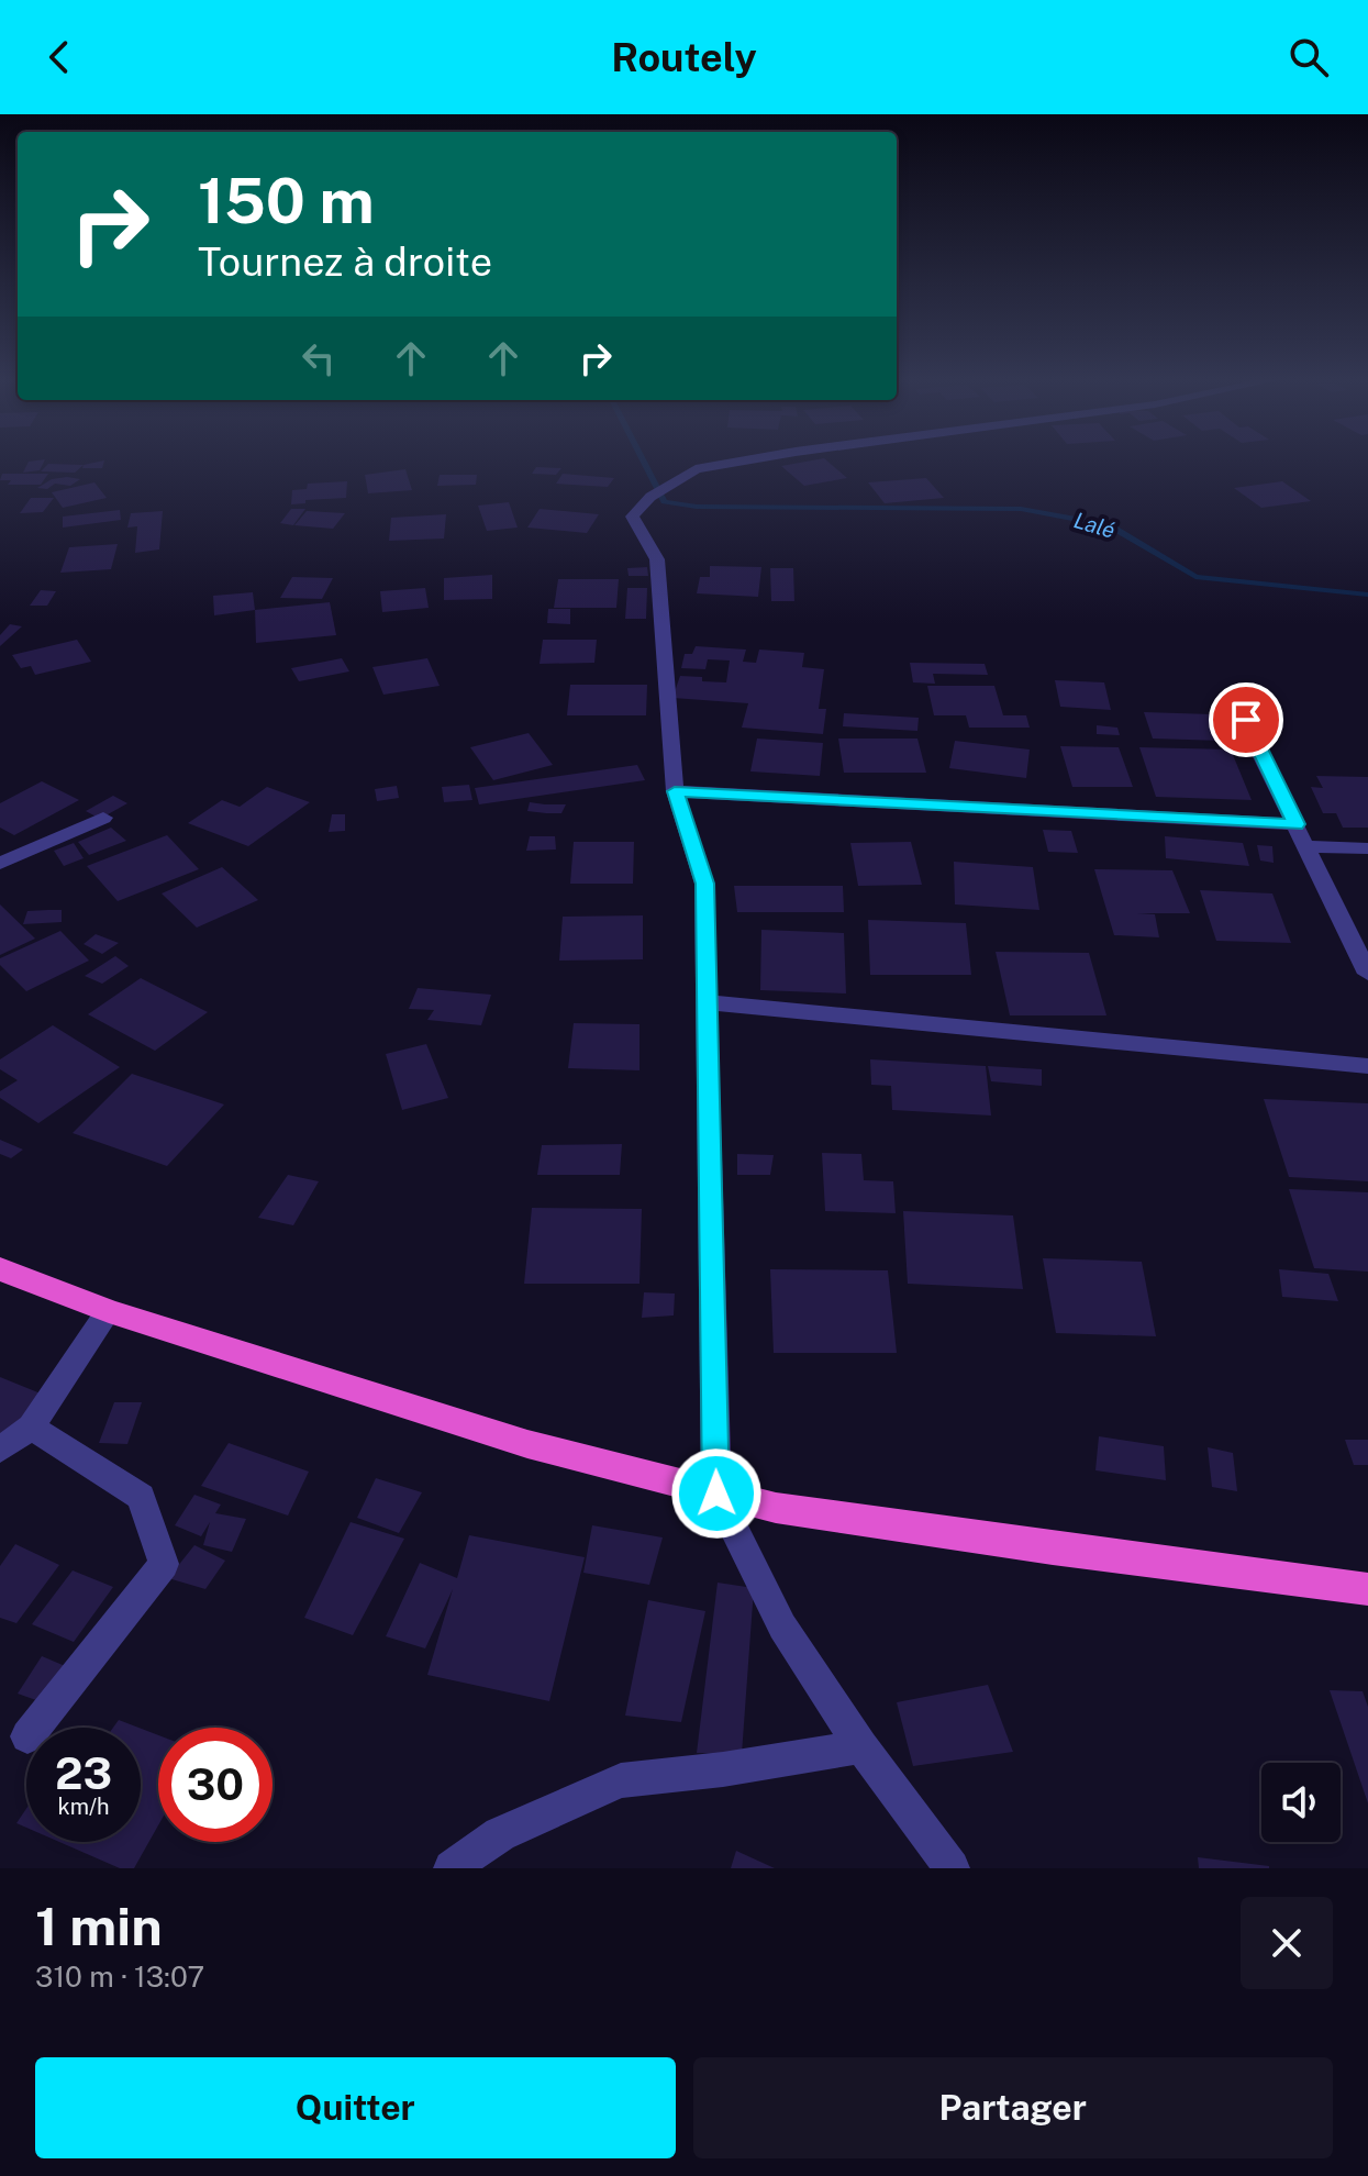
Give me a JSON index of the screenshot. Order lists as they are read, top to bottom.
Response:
{
  "water": ["Lalé"],
  "page": {
    "header": "Routely",
    "turn": ["150 m", "Tournez à droite"],
    "speed": "23 km/h",
    "limit": "30",
    "heading": ["1 min", "310 m · 13:07"],
    "buttons": ["Quitter", "Partager"]
  }
}
